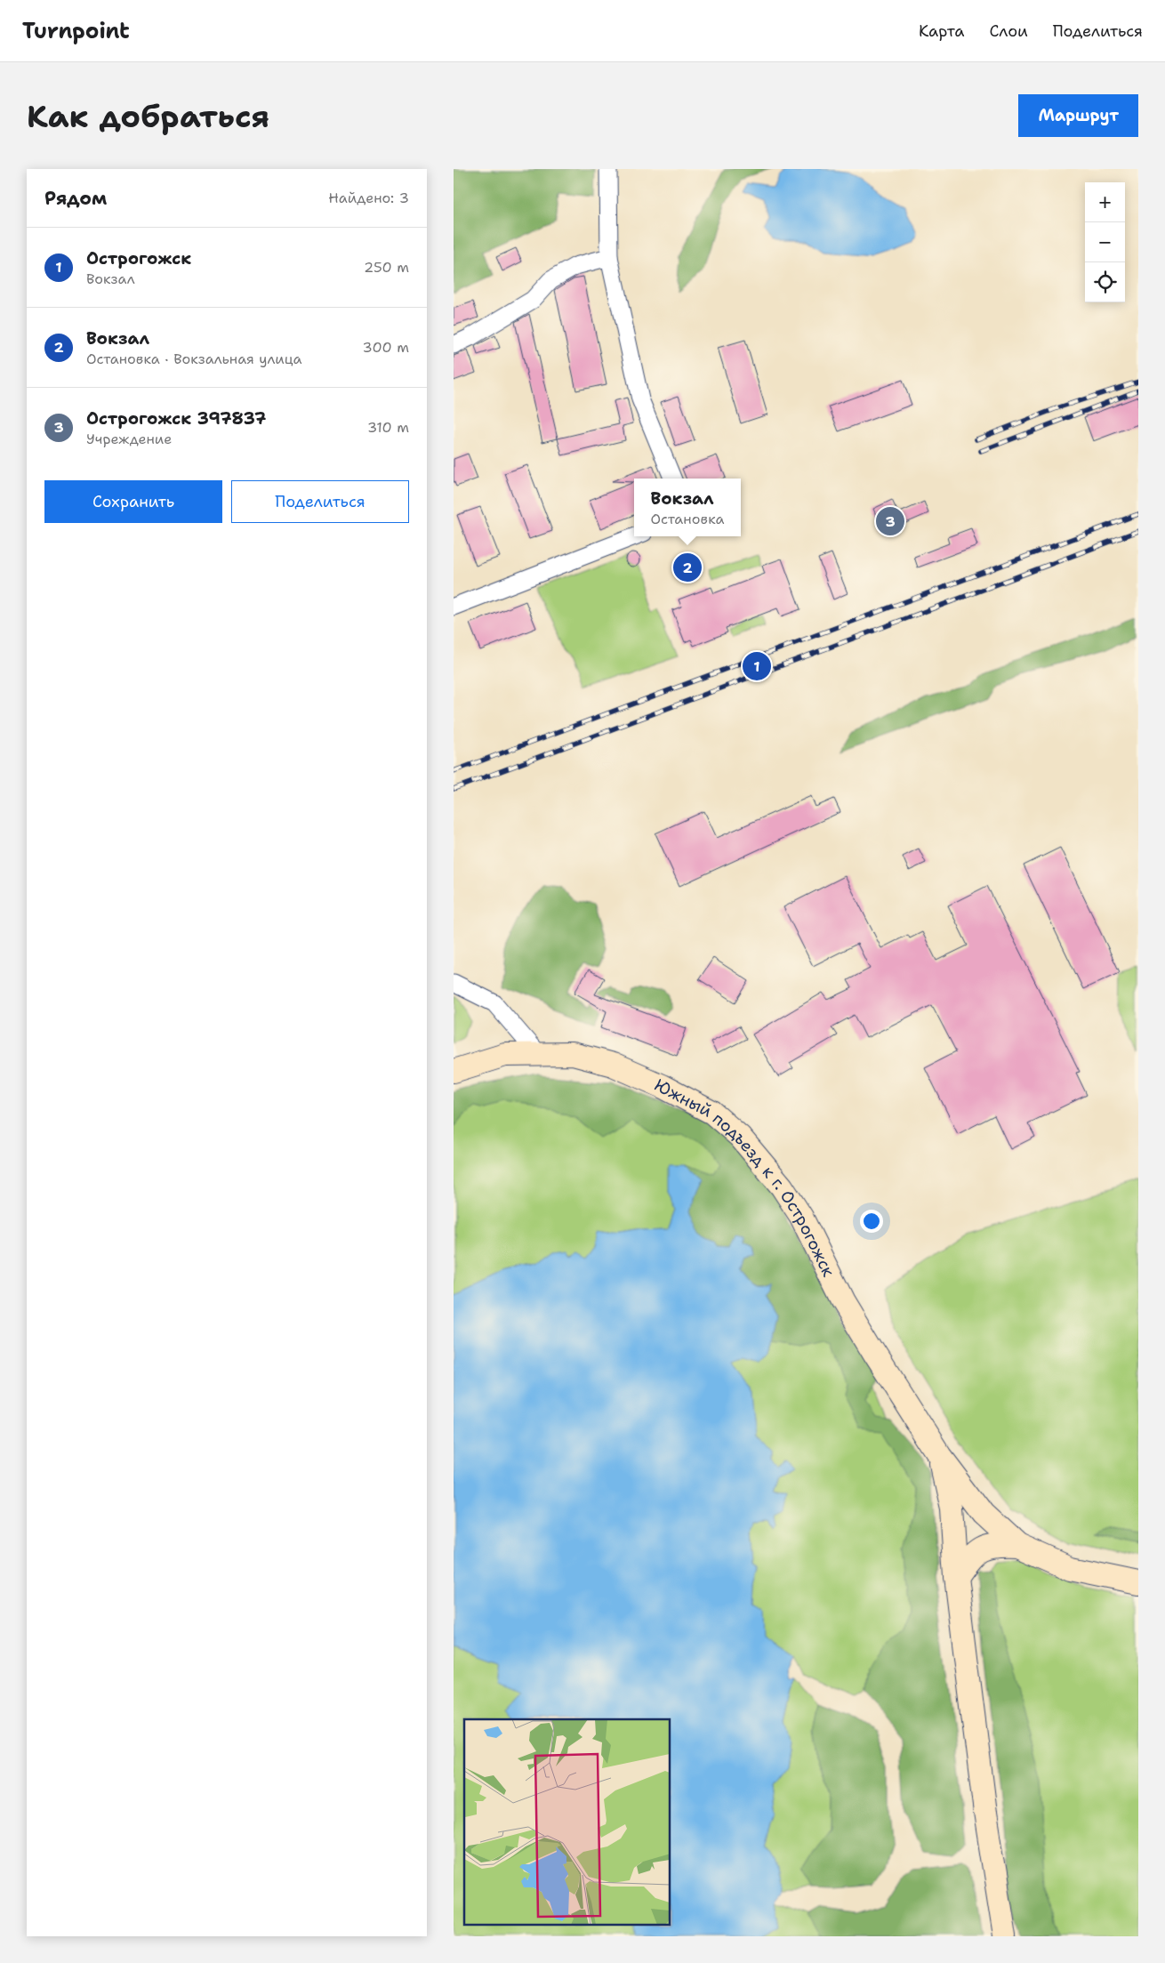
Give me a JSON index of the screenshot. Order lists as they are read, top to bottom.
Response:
{
  "streets": {
    "main road": ["Южный подъезд к г. Острогожск"]
  },
  "page": {
    "header": "Turnpoint",
    "nav": ["Карта", "Слои", "Поделиться"],
    "buttons": [
      "Маршрут",
      ["Сохранить", "Поделиться"]
    ],
    "title": "Как добраться",
    "heading": ["Рядом", "Найдено: 3"],
    "map_buttons": ["+", "−"],
    "list": [
      {
        "mark": "1",
        "name": "Острогожск",
        "note": "Вокзал",
        "value": "250 m"
      },
      {
        "mark": "2",
        "name": "Вокзал",
        "note": "Остановка · Вокзальная улица",
        "value": "300 m"
      },
      {
        "mark": "3",
        "name": "Острогожск 397837",
        "note": "Учреждение",
        "value": "310 m"
      }
    ],
    "popup": ["Вокзал", "Остановка"],
    "pins": ["3", "2", "1"]
  }
}
